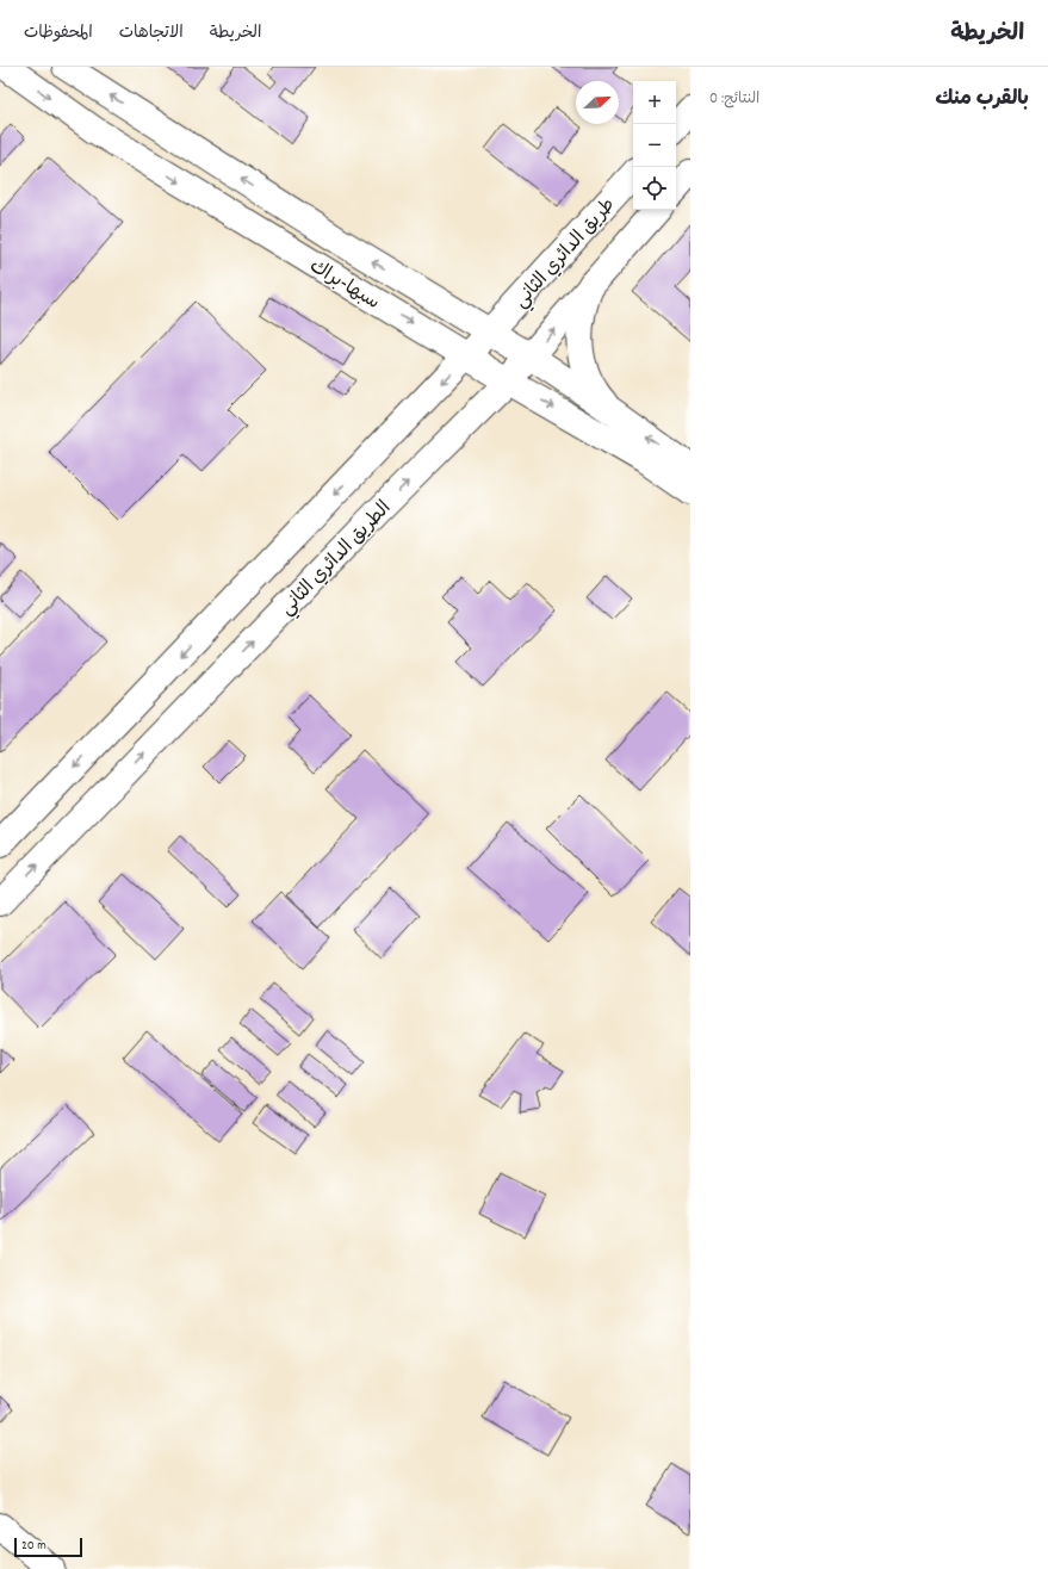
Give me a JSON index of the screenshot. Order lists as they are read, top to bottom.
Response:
{
  "streets": {
    "main road": ["طريق الدائري الثاني", "سبها-براك", "الطريق الدائري الثاني"]
  },
  "crossings": [
    ["طريق الدائري الثاني", "سبها-براك"],
    ["سبها-براك", "الطريق الدائري الثاني"]
  ],
  "scale_bar": "20 m",
  "north": "top right",
  "page": {
    "header": "الخريطة",
    "nav": ["الخريطة", "الاتجاهات", "المحفوظات"],
    "heading": ["بالقرب منك", "النتائج: 0"],
    "map_buttons": ["+", "−"],
    "scale": "20 m"
  }
}
